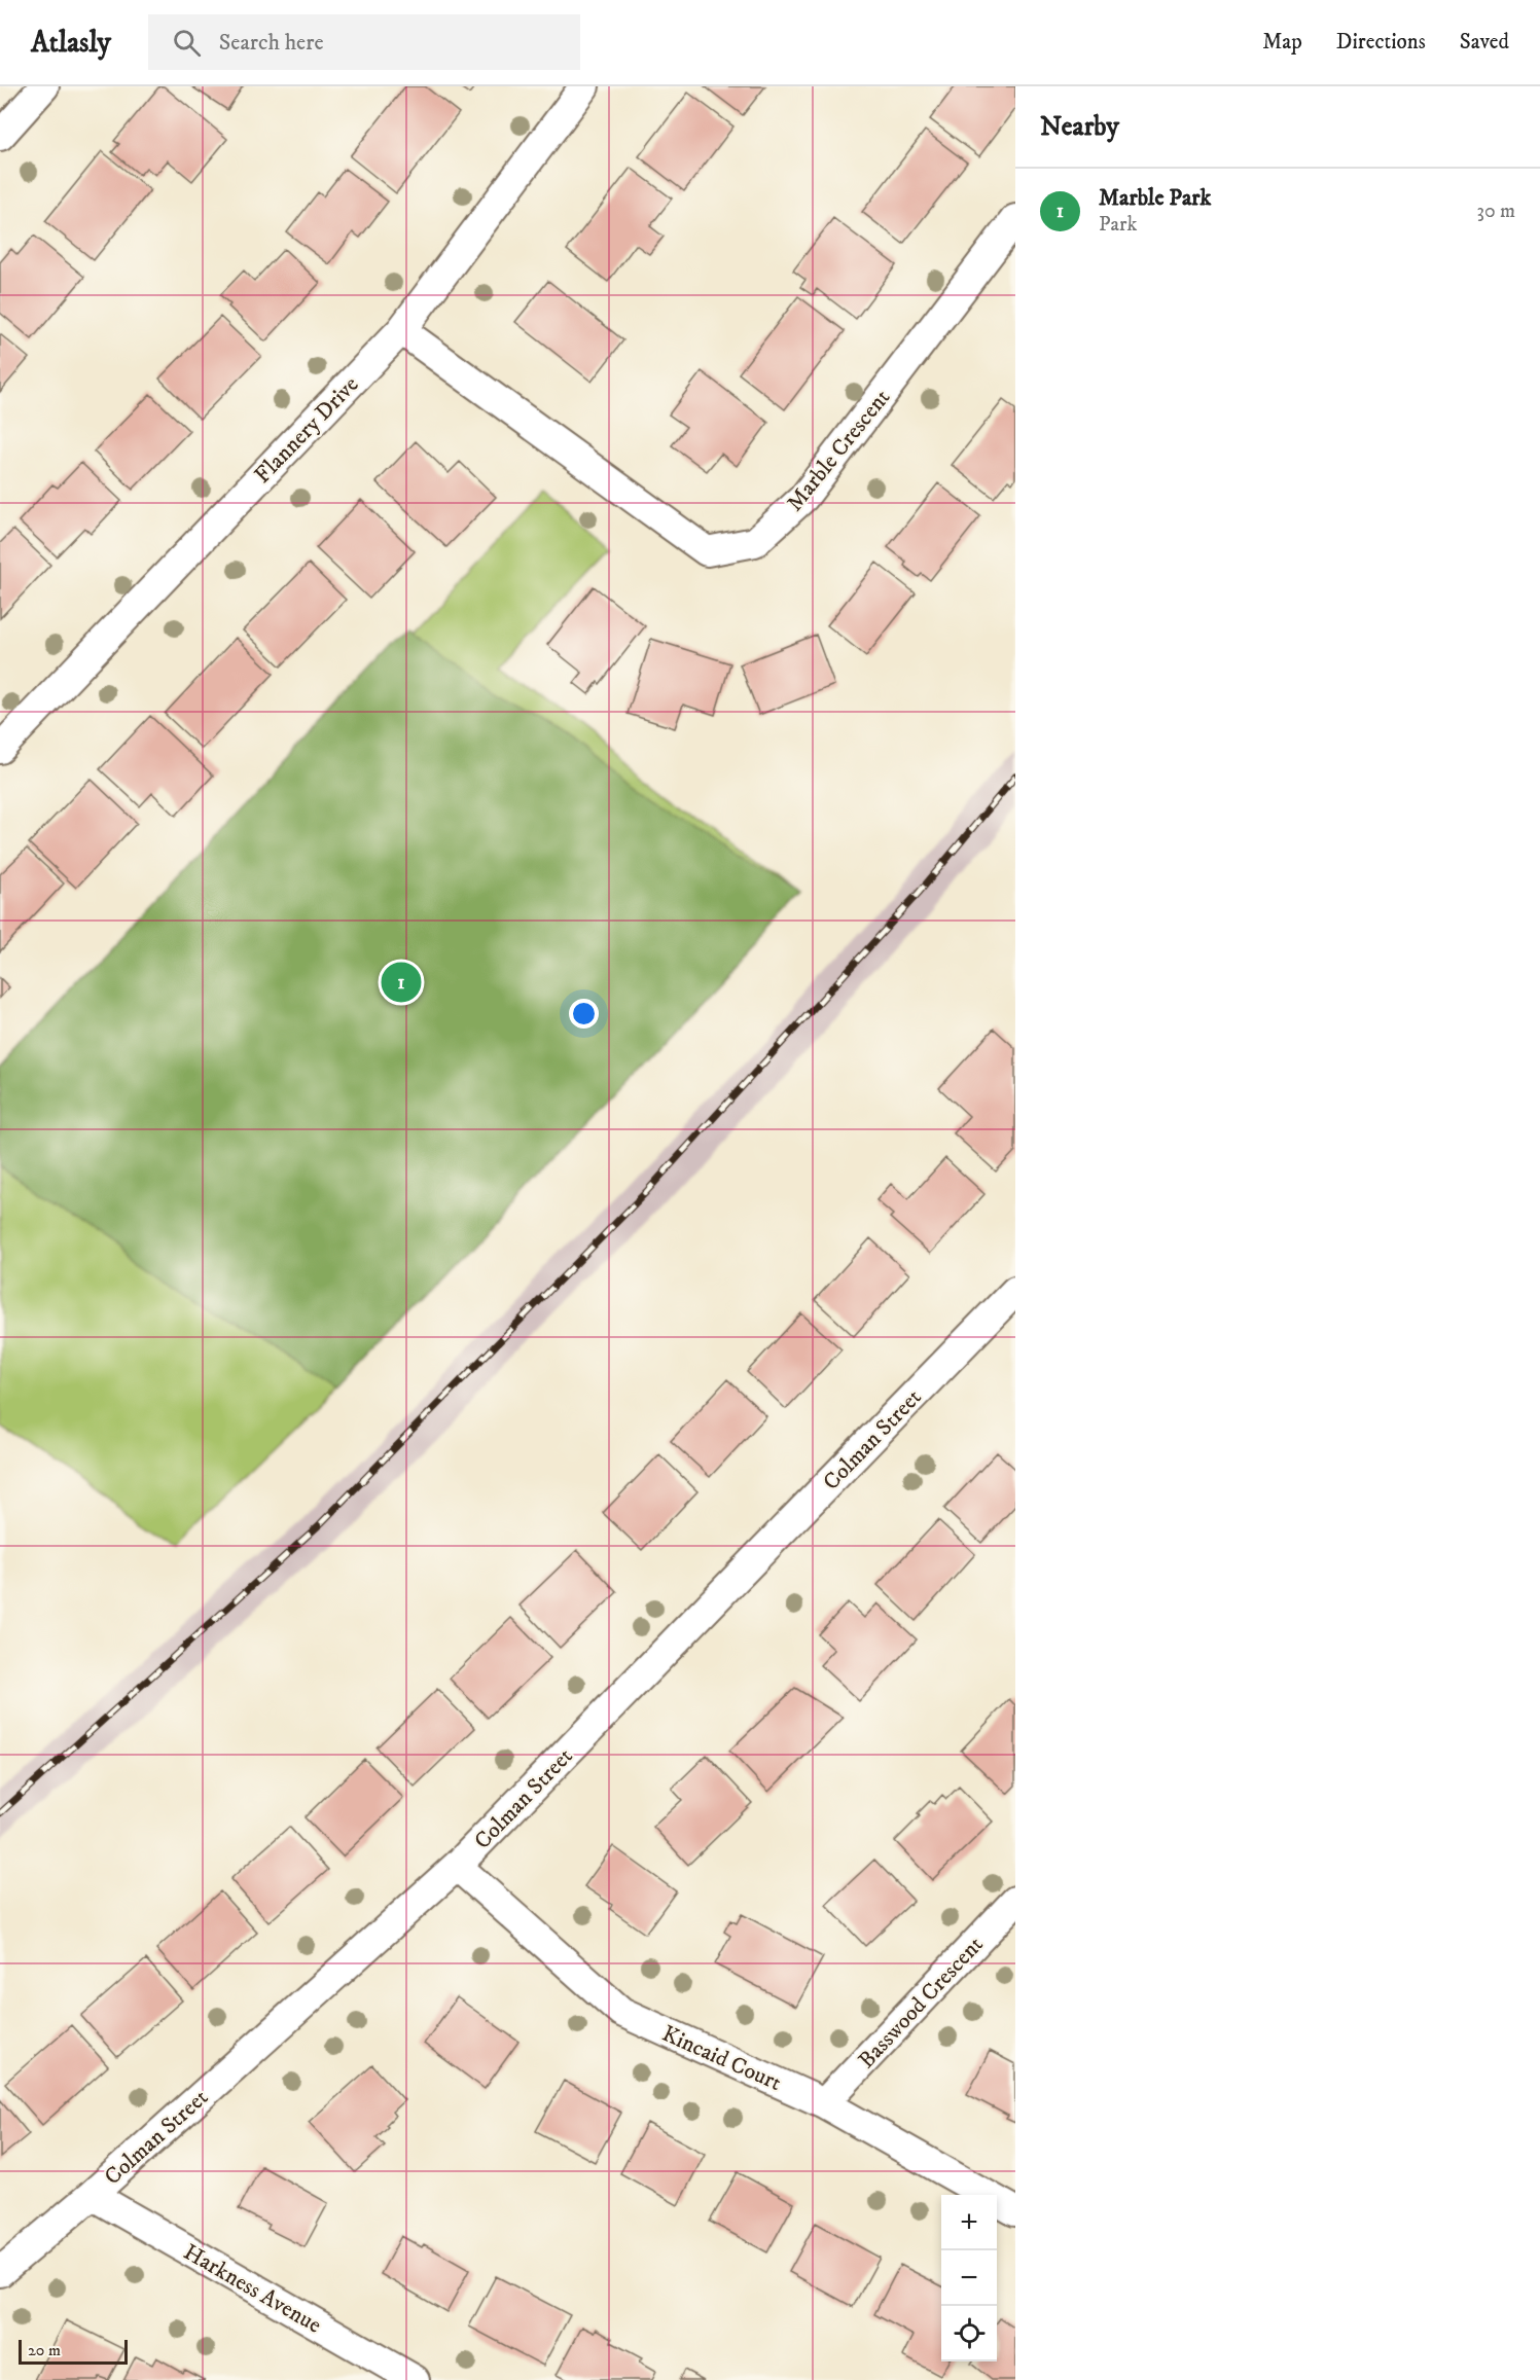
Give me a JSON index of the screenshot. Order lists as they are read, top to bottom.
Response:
{
  "streets": {
    "street": [
      "Flannery Drive",
      "Marble Crescent",
      "Colman Street",
      "Basswood Crescent",
      "Kincaid Court",
      "Harkness Avenue"
    ]
  },
  "crossings": [
    ["Flannery Drive", "Marble Crescent"],
    ["Colman Street", "Kincaid Court"],
    ["Colman Street", "Harkness Avenue"],
    ["Basswood Crescent", "Kincaid Court"]
  ],
  "scale_bar": "20 m",
  "page": {
    "header": "Atlasly",
    "search": "Search here",
    "nav": ["Map", "Directions", "Saved"],
    "heading": "Nearby",
    "list": [
      {
        "mark": "1",
        "name": "Marble Park",
        "note": "Park",
        "value": "30 m"
      }
    ],
    "pins": "1",
    "map_buttons": ["+", "−"],
    "scale": "20 m"
  }
}
